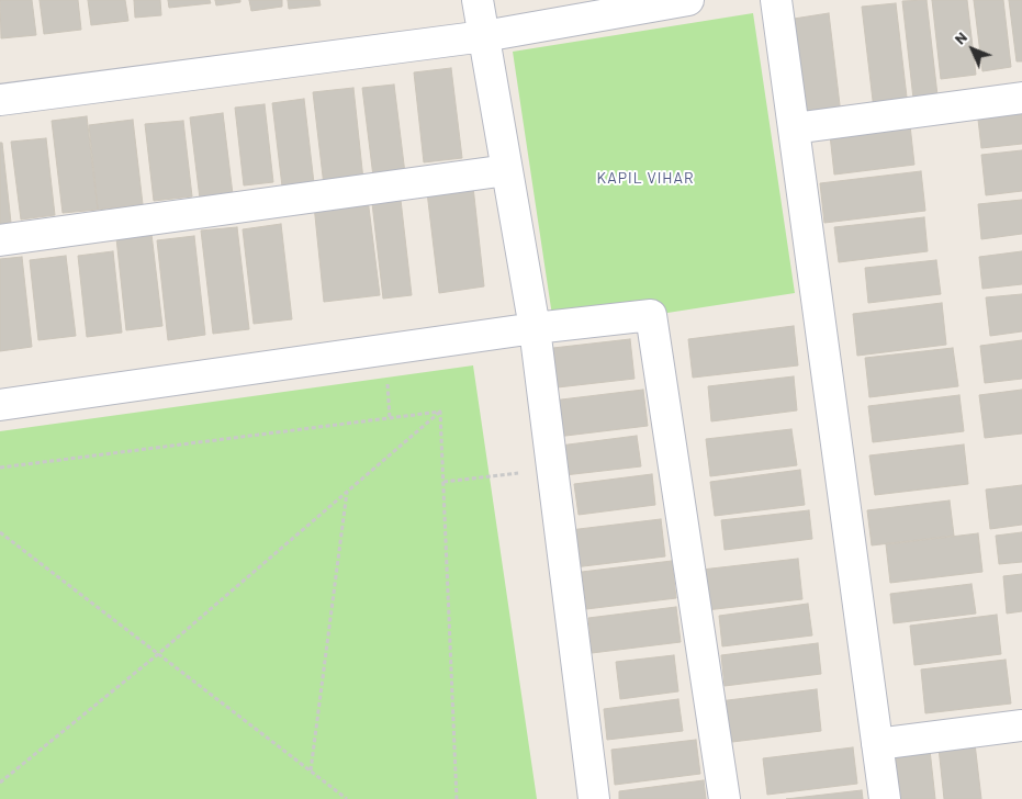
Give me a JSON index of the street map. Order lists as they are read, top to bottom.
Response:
{
  "districts": ["KAPIL VIHAR"],
  "north": "top left"
}
